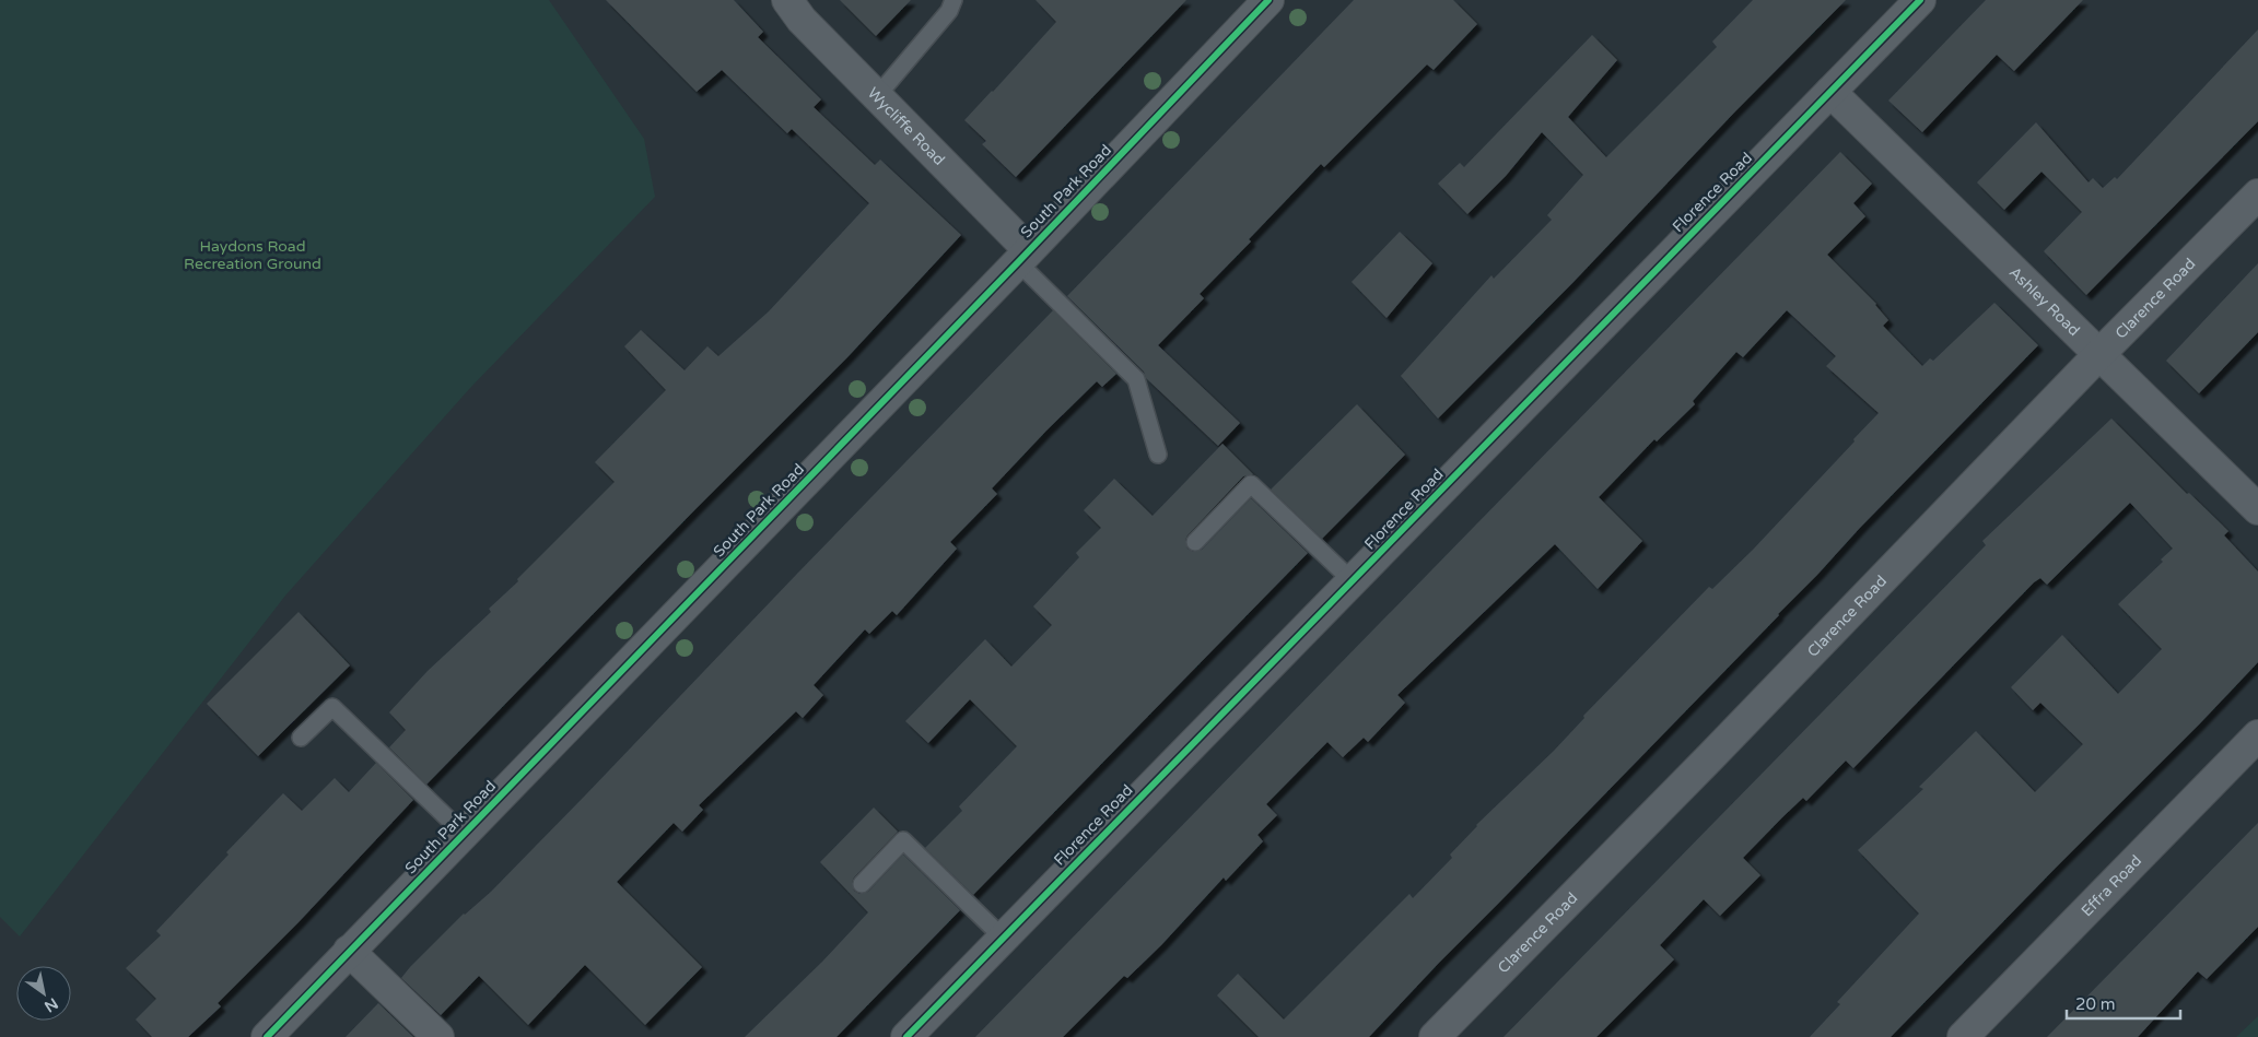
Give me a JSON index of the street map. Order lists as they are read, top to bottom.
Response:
{
  "streets": {
    "street": [
      "Wycliffe Road",
      "South Park Road",
      "Florence Road",
      "Clarence Road",
      "Ashley Road",
      "Effra Road"
    ]
  },
  "crossings": [
    ["Wycliffe Road", "South Park Road"],
    ["Florence Road", "Ashley Road"],
    ["Clarence Road", "Ashley Road"]
  ],
  "parks": ["Haydons Road Recreation Ground"],
  "scale_bar": "20 m",
  "north": "bottom right"
}
